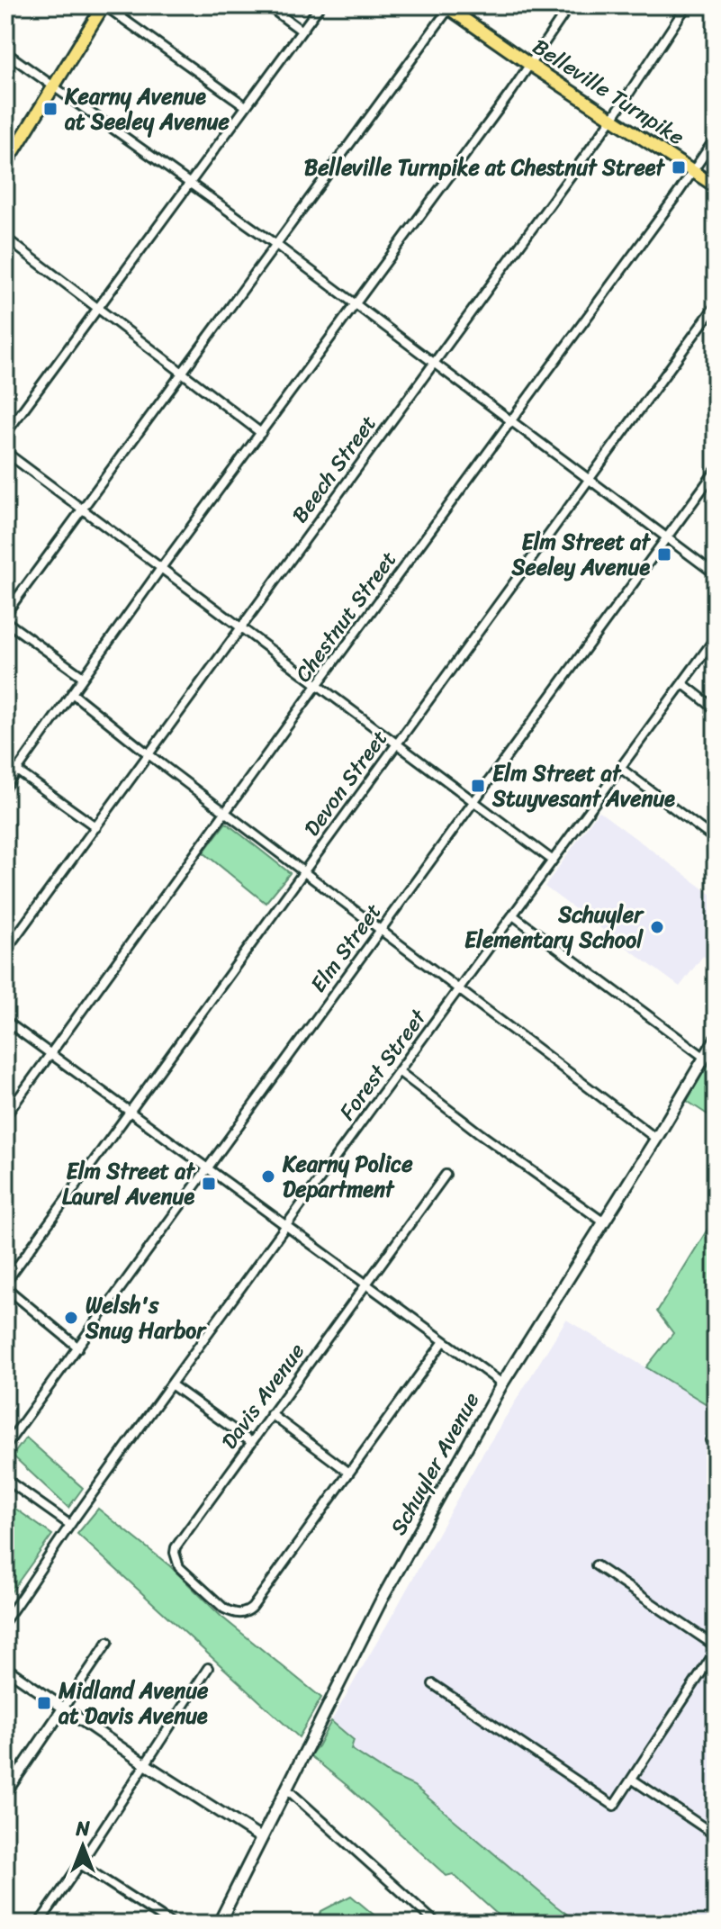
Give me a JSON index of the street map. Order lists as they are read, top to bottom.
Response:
{
  "streets": {
    "main road": ["Belleville Turnpike", "Schuyler Avenue"],
    "street": [
      "Beech Street",
      "Chestnut Street",
      "Devon Street",
      "Elm Street",
      "Forest Street",
      "Davis Avenue"
    ]
  },
  "crossings": [
    ["Belleville Turnpike", "Beech Street"],
    ["Belleville Turnpike", "Chestnut Street"]
  ],
  "places": {
    "transit": [
      "Kearny Avenue at Seeley Avenue",
      "Belleville Turnpike at Chestnut Street",
      "Elm Street at Seeley Avenue",
      "Elm Street at Stuyvesant Avenue",
      "Elm Street at Laurel Avenue",
      "Midland Avenue at Davis Avenue"
    ],
    "other": ["Schuyler Elementary School", "Kearny Police Department", "Welsh's Snug Harbor"]
  },
  "north": "top"
}
